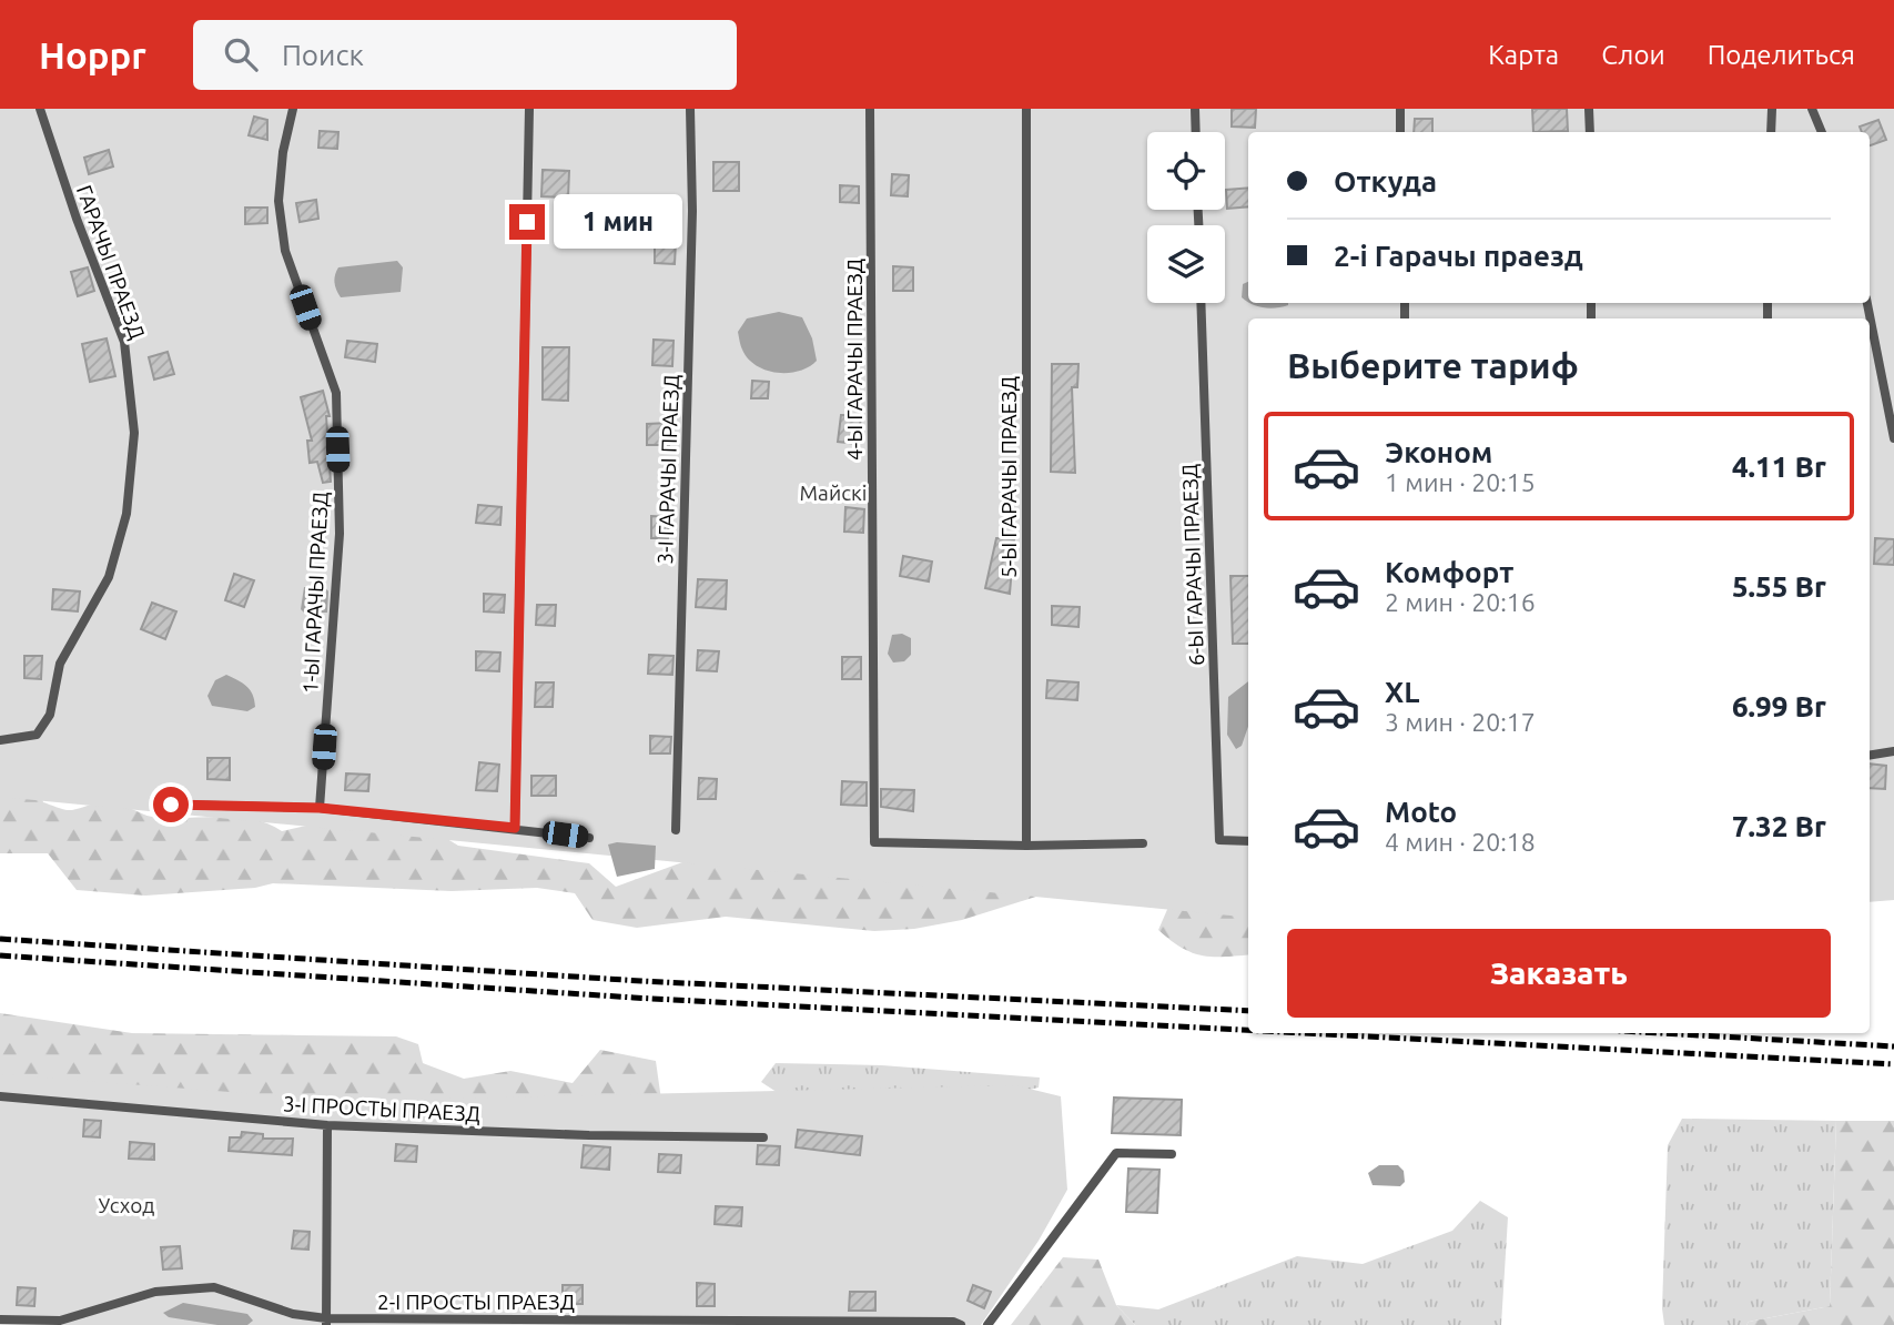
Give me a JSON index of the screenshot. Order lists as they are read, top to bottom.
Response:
{
  "streets": {
    "lane": [
      "ГАРАЧЫ ПРАЕЗД",
      "4-Ы ГАРАЧЫ ПРАЕЗД",
      "3-І ГАРАЧЫ ПРАЕЗД",
      "5-Ы ГАРАЧЫ ПРАЕЗД",
      "6-Ы ГАРАЧЫ ПРАЕЗД",
      "1-Ы ГАРАЧЫ ПРАЕЗД",
      "3-І ПРОСТЫ ПРАЕЗД",
      "2-І ПРОСТЫ ПРАЕЗД"
    ]
  },
  "crossings": [
    ["4-Ы ГАРАЧЫ ПРАЕЗД", "5-Ы ГАРАЧЫ ПРАЕЗД"]
  ],
  "parks": ["Майскі", "Усход"],
  "page": {
    "header": "Hoppr",
    "search": "Поиск",
    "nav": ["Карта", "Слои", "Поделиться"],
    "banner": ["Откуда", "2-і Гарачы праезд"],
    "bubble": "1 мин",
    "heading": "Выберите тариф",
    "list": [
      {
        "name": "Эконом",
        "note": "1 мин · 20:15",
        "value": "4.11 Br"
      },
      {
        "name": "Комфорт",
        "note": "2 мин · 20:16",
        "value": "5.55 Br"
      },
      {
        "name": "XL",
        "note": "3 мин · 20:17",
        "value": "6.99 Br"
      },
      {
        "name": "Moto",
        "note": "4 мин · 20:18",
        "value": "7.32 Br"
      }
    ],
    "buttons": "Заказать"
  }
}
